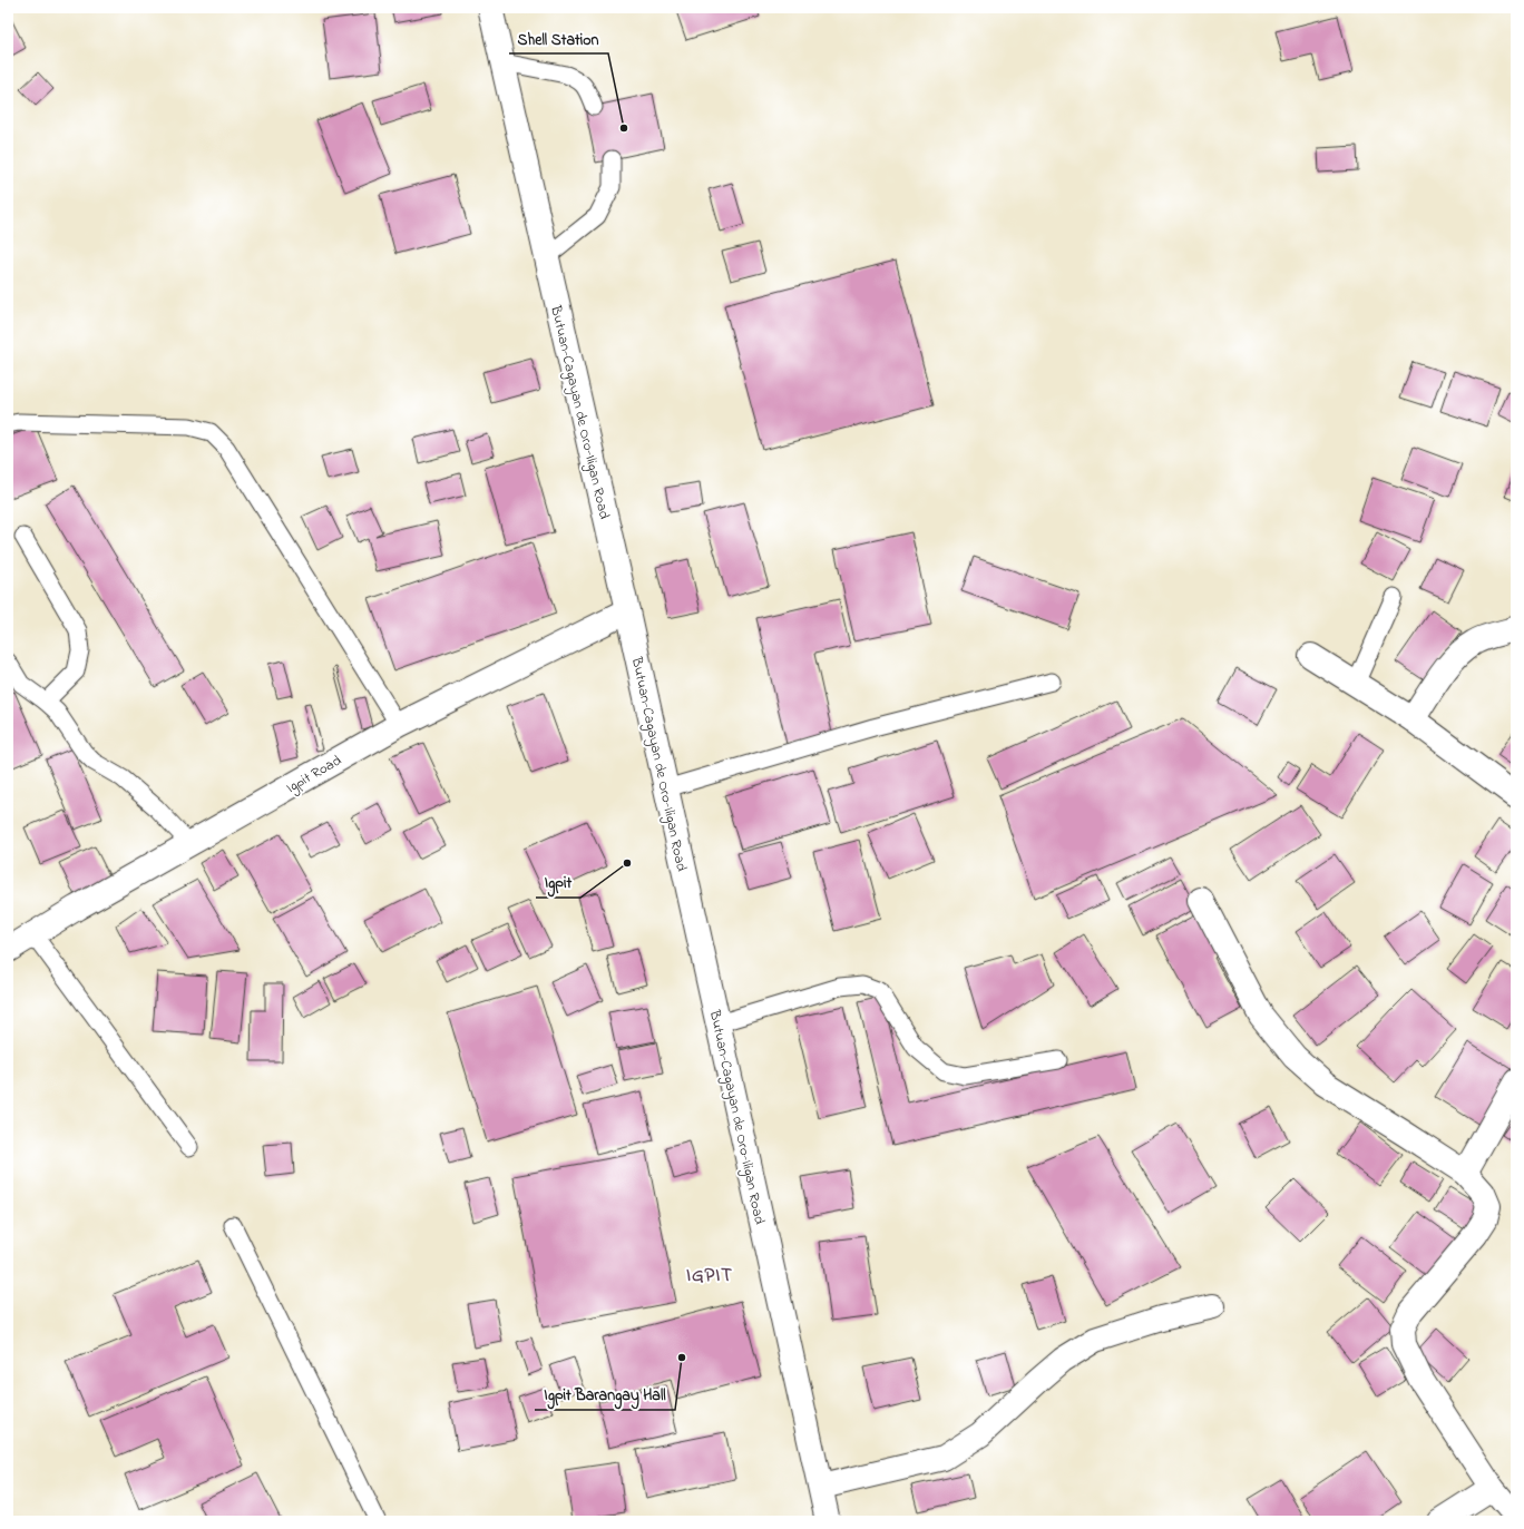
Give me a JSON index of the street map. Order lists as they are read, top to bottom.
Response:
{
  "streets": {
    "main road": ["Butuan-Cagayan de Oro-Iligan Road", "Igpit Road"]
  },
  "crossings": [
    ["Butuan-Cagayan de Oro-Iligan Road", "Igpit Road"]
  ],
  "districts": ["IGPIT"],
  "places": ["Shell Station", "Igpit", "Igpit Barangay Hall"]
}
